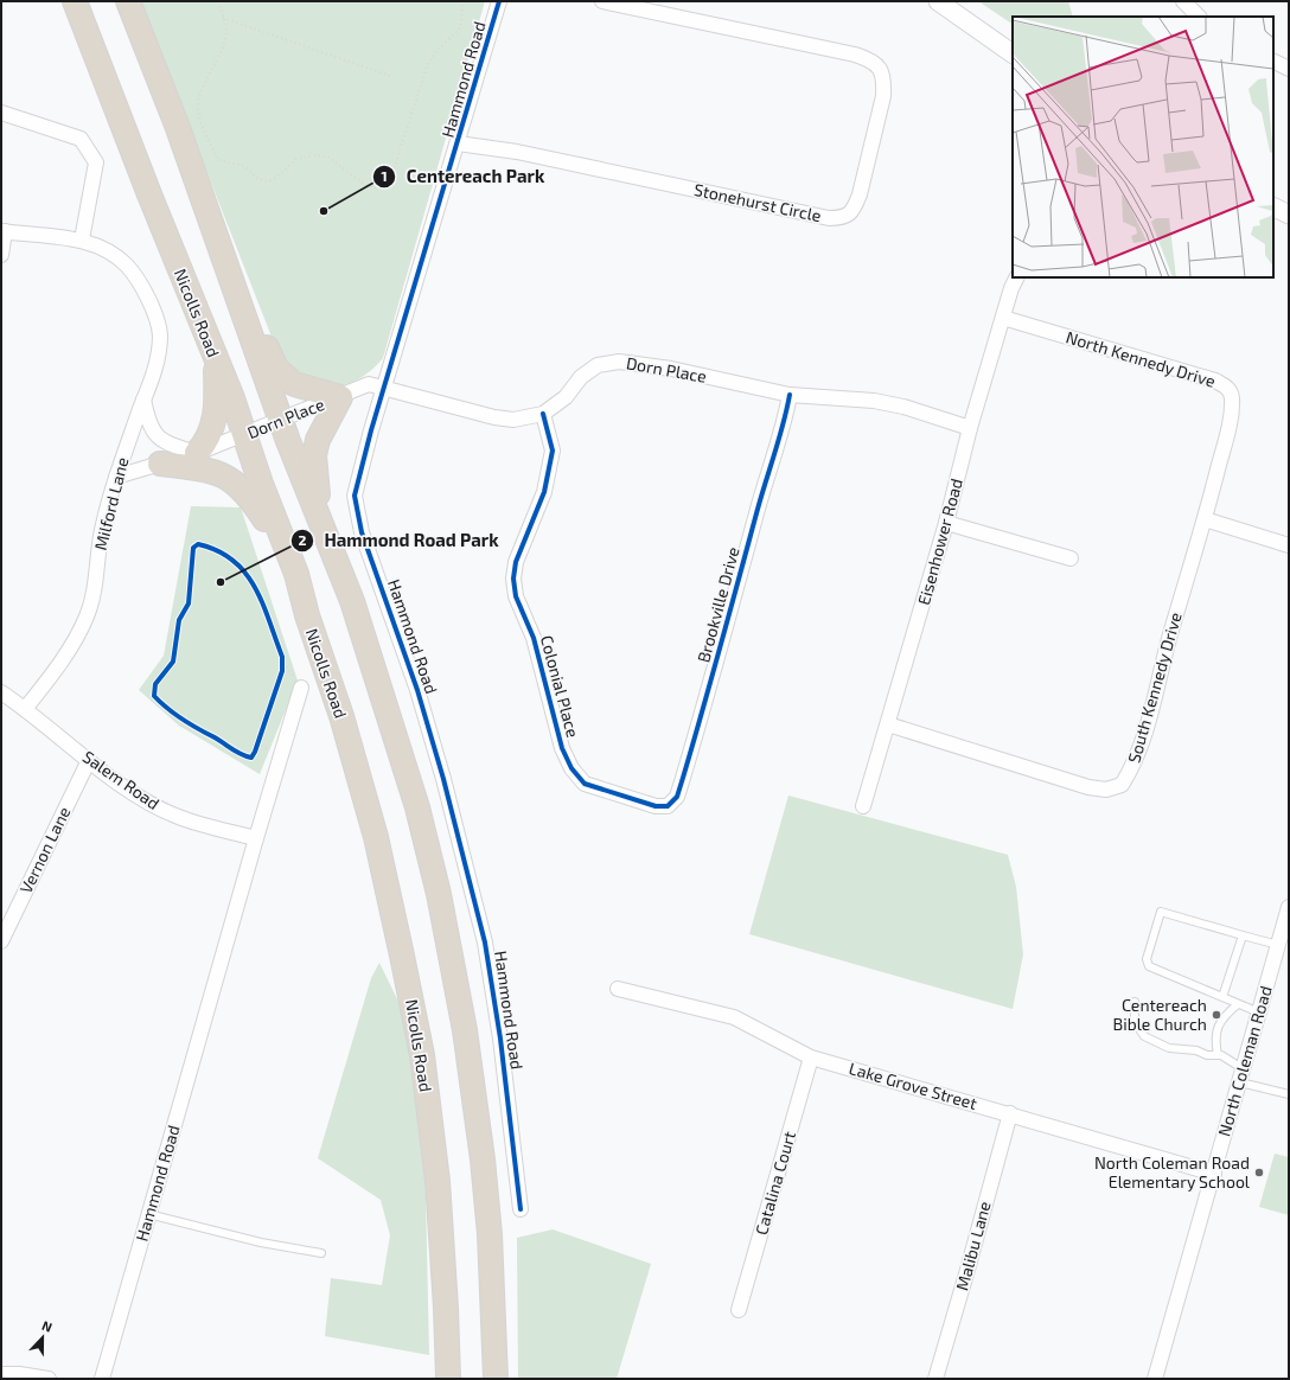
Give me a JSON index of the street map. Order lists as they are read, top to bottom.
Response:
{
  "streets": {
    "highway": ["Nicolls Road"],
    "street": [
      "Hammond Road",
      "Stonehurst Circle",
      "North Kennedy Drive",
      "Dorn Place",
      "Milford Lane",
      "Eisenhower Road",
      "Brookville Drive",
      "Colonial Place",
      "South Kennedy Drive",
      "Salem Road",
      "Vernon Lane",
      "North Coleman Road",
      "Lake Grove Street",
      "Catalina Court",
      "Malibu Lane"
    ]
  },
  "crossings": [
    ["Hammond Road", "Stonehurst Circle"],
    ["Hammond Road", "Dorn Place"],
    ["Hammond Road", "Salem Road"],
    ["Nicolls Road", "Dorn Place"],
    ["North Kennedy Drive", "Eisenhower Road"],
    ["North Kennedy Drive", "South Kennedy Drive"],
    ["Dorn Place", "Milford Lane"],
    ["Dorn Place", "Eisenhower Road"],
    ["Dorn Place", "Brookville Drive"],
    ["Dorn Place", "Colonial Place"],
    ["Milford Lane", "Salem Road"],
    ["Eisenhower Road", "South Kennedy Drive"],
    ["Brookville Drive", "Colonial Place"],
    ["Salem Road", "Vernon Lane"],
    ["North Coleman Road", "Lake Grove Street"],
    ["Lake Grove Street", "Catalina Court"],
    ["Lake Grove Street", "Malibu Lane"]
  ],
  "places": [
    "Centereach Park",
    "Hammond Road Park",
    "Centereach Bible Church",
    "North Coleman Road Elementary School"
  ],
  "north": "top"
}
